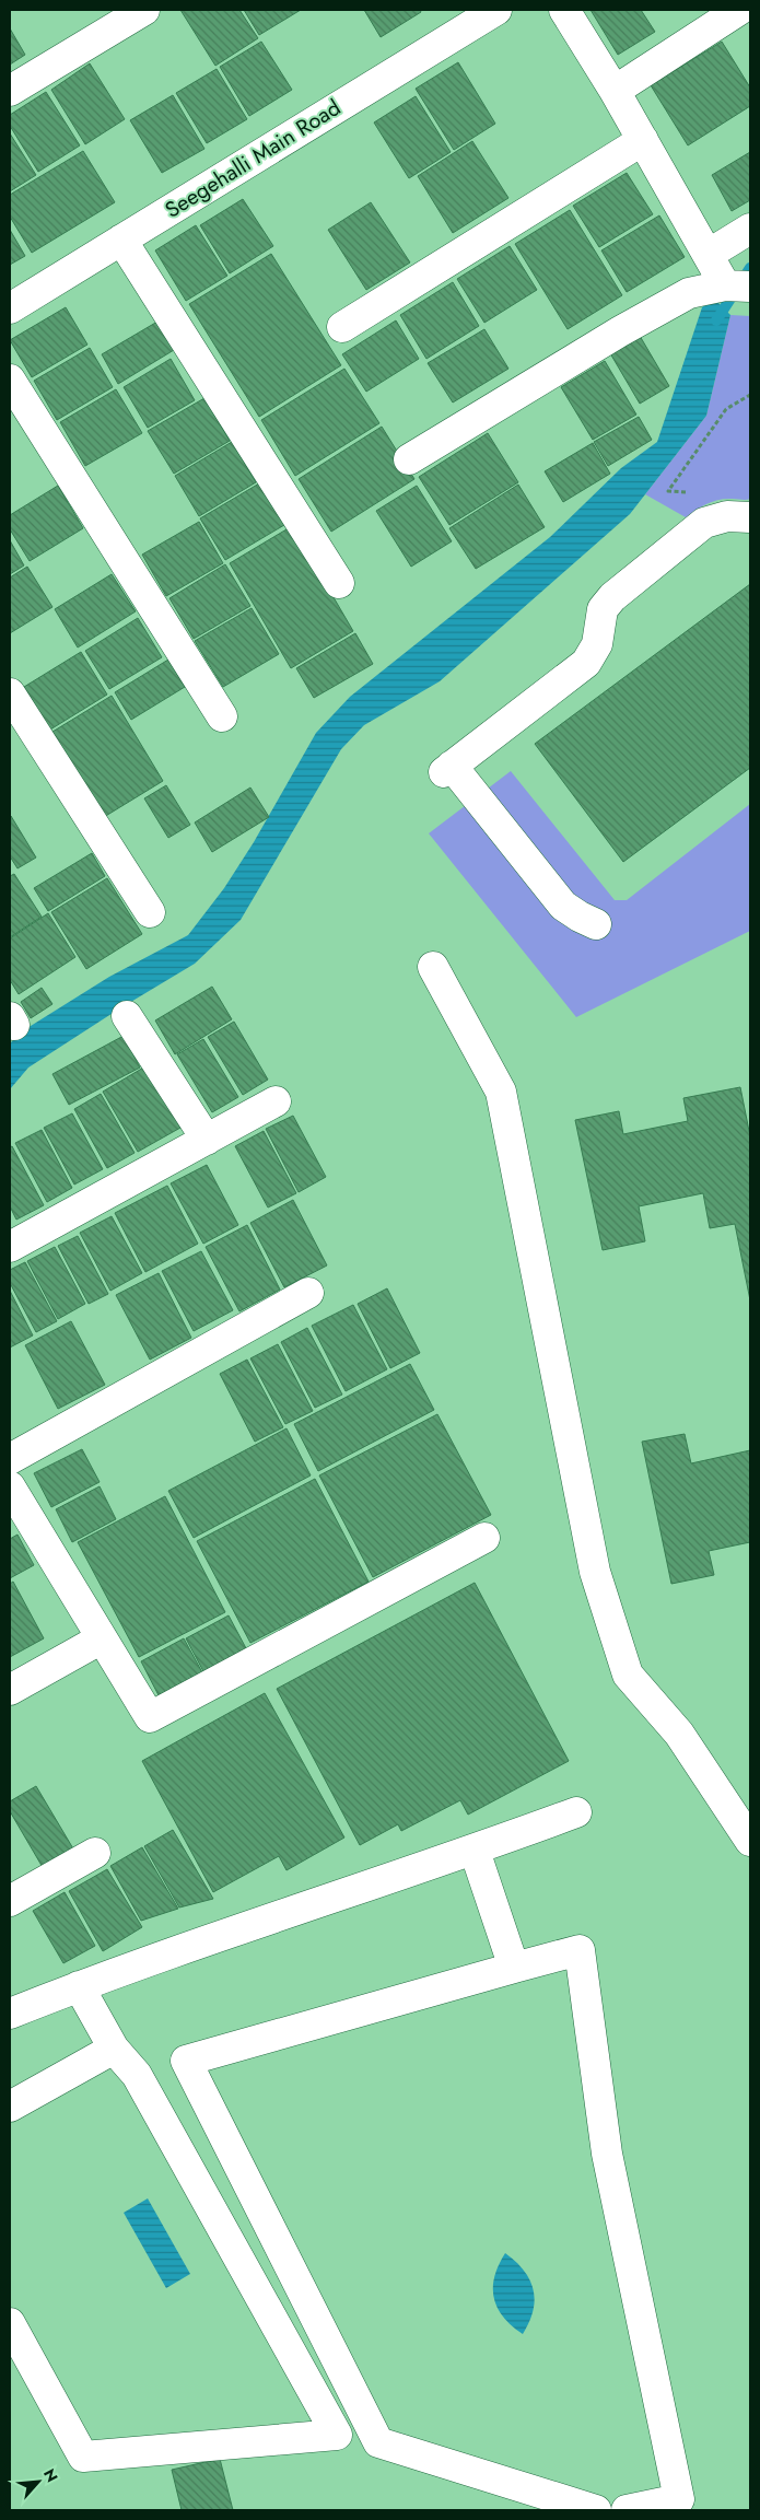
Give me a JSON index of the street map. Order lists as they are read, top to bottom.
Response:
{
  "streets": {
    "street": ["Seegehalli Main Road"]
  },
  "north": "top right"
}
